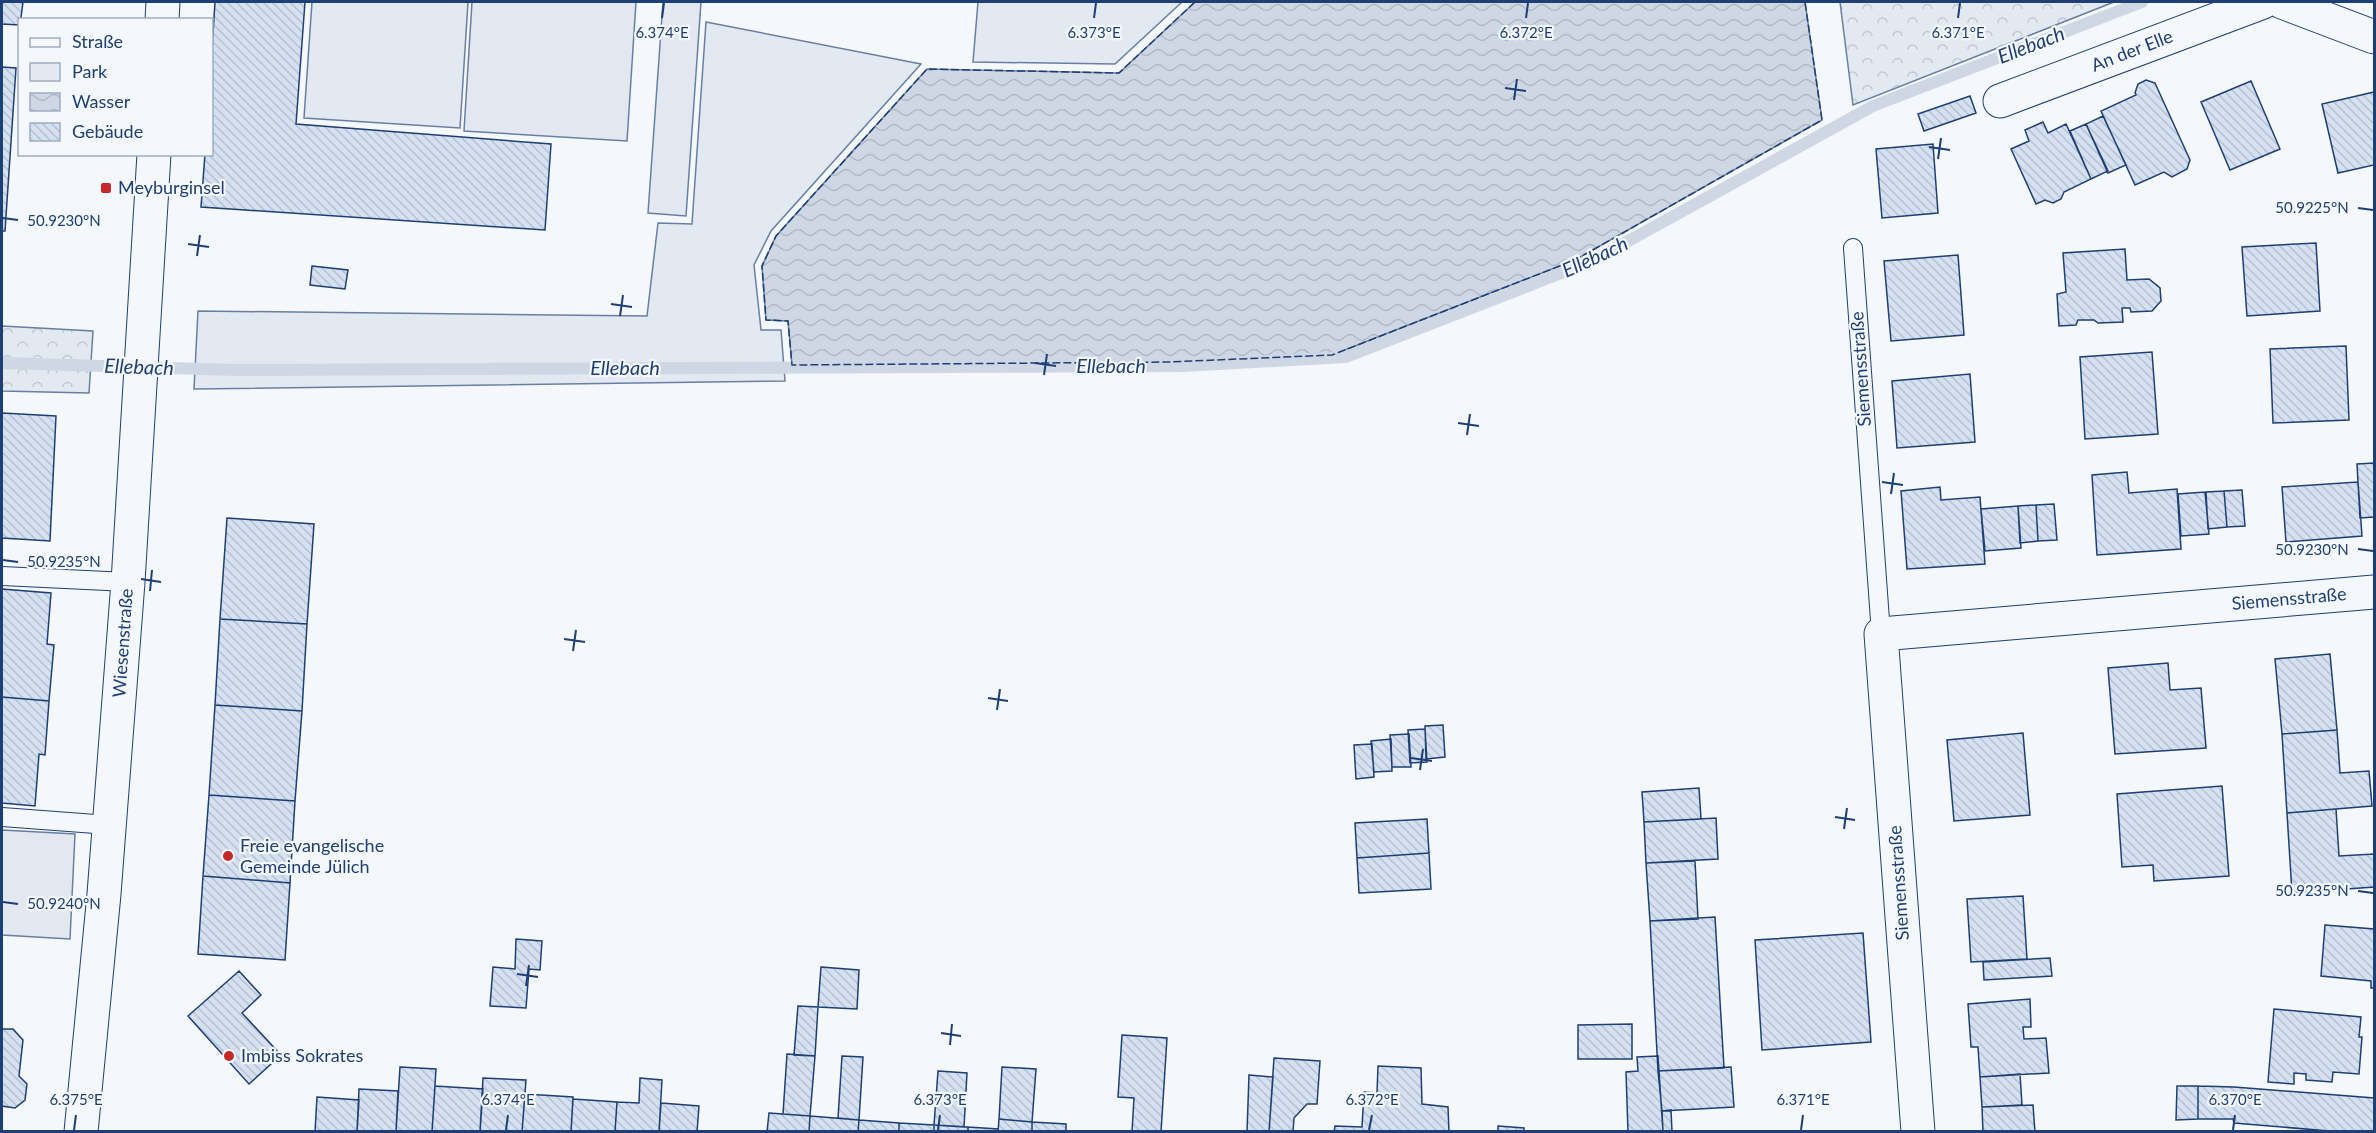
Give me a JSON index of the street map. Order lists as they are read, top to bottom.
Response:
{
  "streets": {
    "street": ["An der Elle", "Siemensstraße", "Wiesenstraße"]
  },
  "water": ["Ellebach"],
  "places": {
    "transit": ["Meyburginsel"],
    "other": ["Freie evangelische Gemeinde Jülich", "Imbiss Sokrates"]
  },
  "legend": [
    "Straße",
    "Park",
    "Wasser",
    "Gebäude"
  ],
  "coordinates": [
    "6.374°E",
    "6.373°E",
    "6.372°E",
    "6.371°E",
    "50.9225°N",
    "50.9230°N",
    "50.9235°N",
    "50.9240°N",
    "6.375°E",
    "6.370°E"
  ]
}
